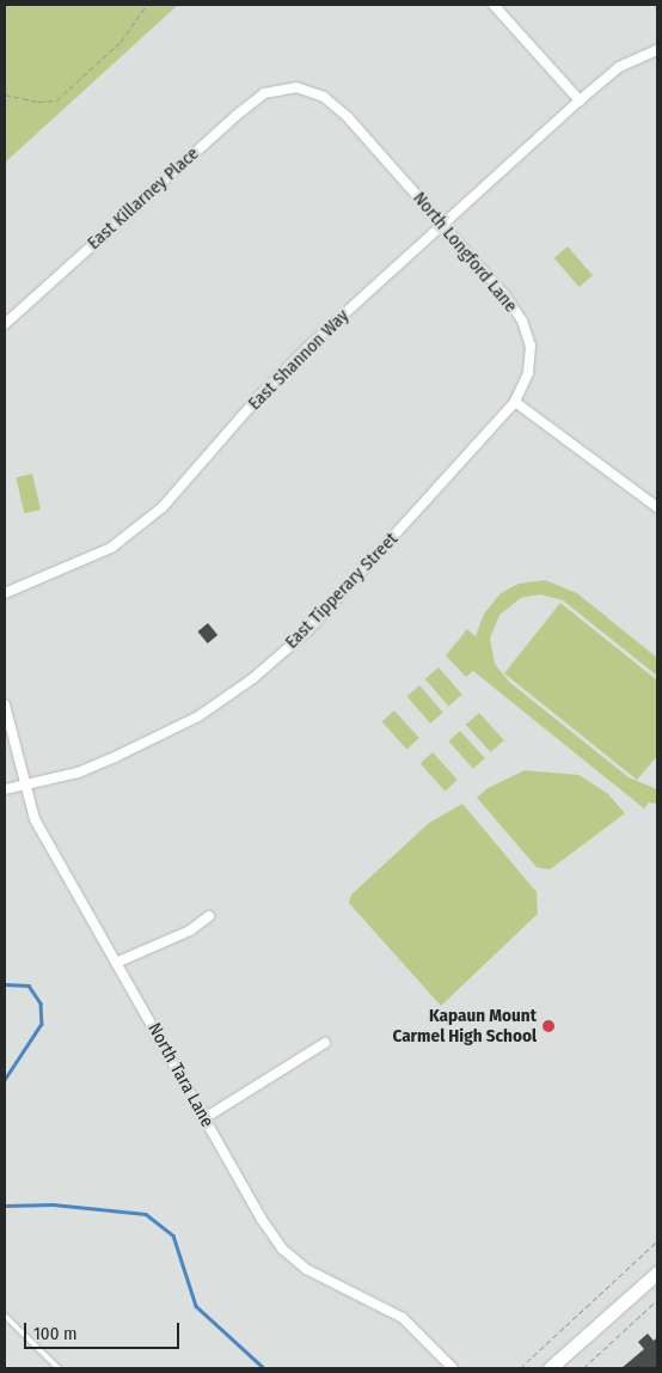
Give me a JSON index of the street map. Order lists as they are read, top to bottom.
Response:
{
  "streets": {
    "street": [
      "East Killarney Place",
      "North Longford Lane",
      "East Shannon Way",
      "East Tipperary Street",
      "North Tara Lane"
    ]
  },
  "crossings": [
    ["East Killarney Place", "North Longford Lane"],
    ["North Longford Lane", "East Shannon Way"],
    ["North Longford Lane", "East Tipperary Street"],
    ["East Tipperary Street", "North Tara Lane"]
  ],
  "places": ["Kapaun Mount Carmel High School"],
  "scale_bar": "100 m"
}
